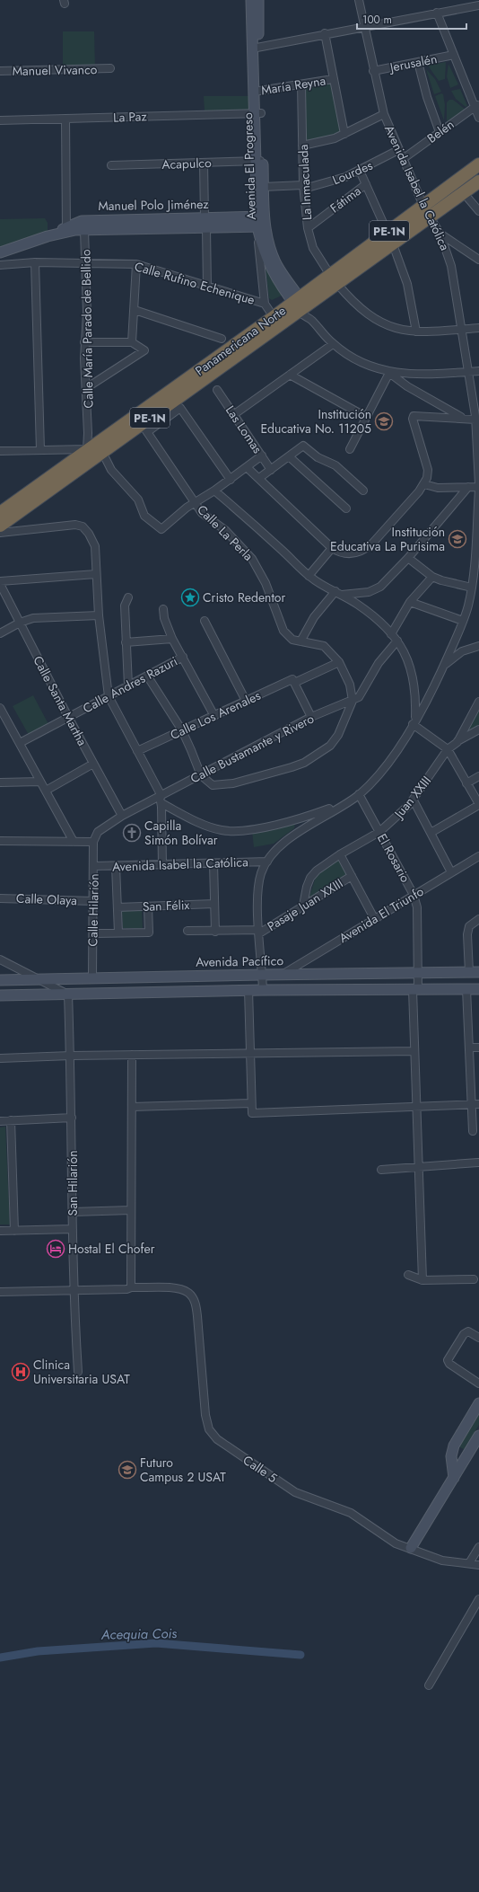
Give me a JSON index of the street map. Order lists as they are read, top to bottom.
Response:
{
  "streets": {
    "highway": ["PE-1N", "Panamericana Norte"],
    "street": [
      "Jerusalén",
      "Manuel Vivanco",
      "María Reyna",
      "La Paz",
      "Belén",
      "Acapulco",
      "Avenida El Progreso",
      "Lourdes",
      "La Inmaculada",
      "Avenida Isabel la Católica",
      "Fátima",
      "Manuel Polo Jiménez",
      "Calle Rufino Echenique",
      "Calle María Parado de Bellido",
      "Las Lomas",
      "Calle La Perla",
      "Calle Andres Razuri",
      "Calle Santa Martha",
      "Calle Los Arenales",
      "Calle Bustamante y Rivero",
      "Juan XXIII",
      "El Rosario",
      "Calle Olaya",
      "Pasaje Juan XXIII",
      "San Félix",
      "Calle Hilarión",
      "Avenida El Triunfo",
      "Avenida Pacífico",
      "San Hilarión",
      "Calle 5"
    ]
  },
  "crossings": [
    ["Jerusalén", "Avenida Isabel la Católica"],
    ["María Reyna", "Avenida El Progreso"],
    ["María Reyna", "La Inmaculada"],
    ["La Paz", "Avenida El Progreso"],
    ["Belén", "Avenida Isabel la Católica"],
    ["Acapulco", "Avenida El Progreso"],
    ["Avenida El Progreso", "Lourdes"],
    ["Avenida El Progreso", "Avenida Isabel la Católica"],
    ["Avenida El Progreso", "Manuel Polo Jiménez"],
    ["Avenida El Progreso", "Calle Rufino Echenique"],
    ["Avenida El Progreso", "Panamericana Norte"],
    ["Lourdes", "La Inmaculada"],
    ["Lourdes", "Avenida Isabel la Católica"],
    ["La Inmaculada", "Avenida Isabel la Católica"],
    ["La Inmaculada", "Fátima"],
    ["La Inmaculada", "Panamericana Norte"],
    ["Avenida Isabel la Católica", "Panamericana Norte"],
    ["Avenida Isabel la Católica", "El Rosario"],
    ["Avenida Isabel la Católica", "Pasaje Juan XXIII"],
    ["Avenida Isabel la Católica", "Calle Hilarión"],
    ["Avenida Isabel la Católica", "Avenida Pacífico"],
    ["Manuel Polo Jiménez", "Calle María Parado de Bellido"],
    ["Calle Rufino Echenique", "Calle María Parado de Bellido"],
    ["Calle Rufino Echenique", "Panamericana Norte"],
    ["Calle María Parado de Bellido", "Panamericana Norte"],
    ["Panamericana Norte", "Calle La Perla"],
    ["Calle La Perla", "Calle Los Arenales"],
    ["Calle La Perla", "Calle Bustamante y Rivero"],
    ["Calle Andres Razuri", "Calle Santa Martha"],
    ["Calle Santa Martha", "Calle Bustamante y Rivero"],
    ["Calle Bustamante y Rivero", "Calle Hilarión"],
    ["Juan XXIII", "El Rosario"],
    ["Juan XXIII", "Pasaje Juan XXIII"],
    ["El Rosario", "Avenida El Triunfo"],
    ["El Rosario", "Avenida Pacífico"],
    ["Calle Olaya", "Calle Hilarión"],
    ["Calle Hilarión", "Avenida Pacífico"],
    ["Avenida El Triunfo", "Avenida Pacífico"],
    ["San Hilarión", "Calle 5"]
  ],
  "water": ["Acequia Cois"],
  "places": {
    "school or university": ["Institución Educativa No. 11205", "Institución Educativa La Purisima", "Futuro Campus 2 USAT"],
    "place": ["Cristo Redentor"],
    "church": ["Capilla Simón Bolívar"],
    "hotel": ["Hostal El Chofer"],
    "hospital": ["Clinica Universitaria USAT"]
  },
  "scale_bar": "100 m"
}
